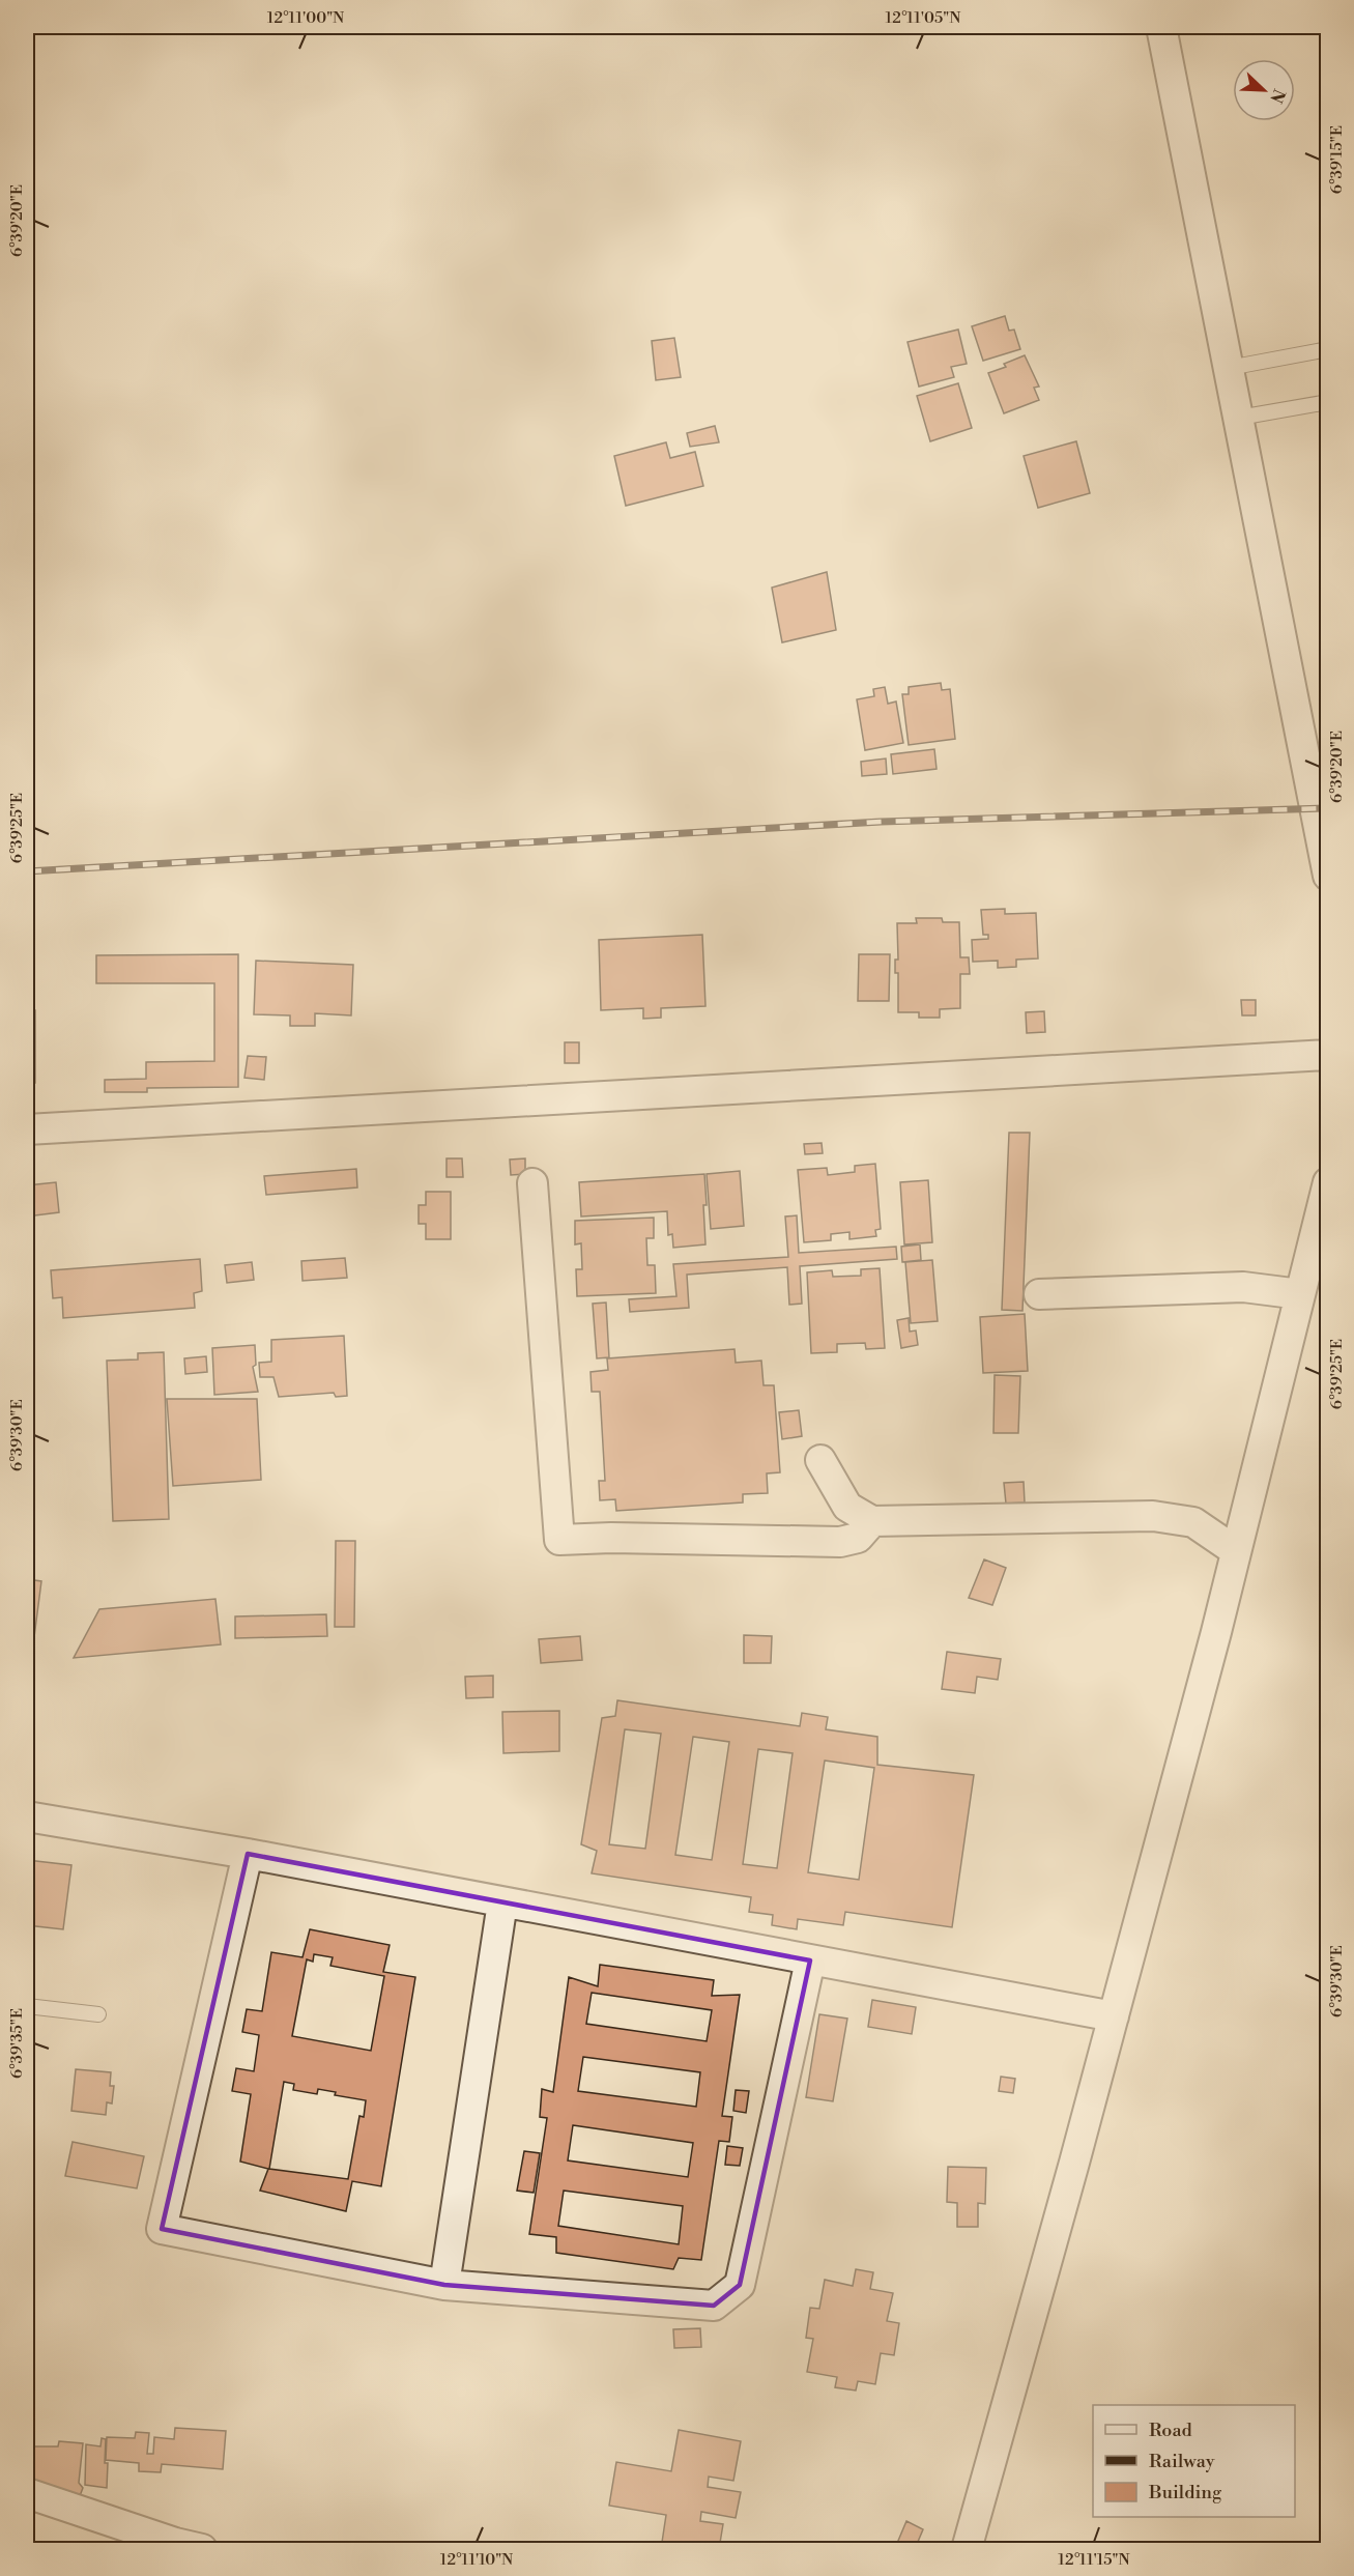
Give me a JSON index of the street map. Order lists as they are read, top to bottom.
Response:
{
  "legend": ["Road", "Railway", "Building"],
  "north": "bottom right",
  "coordinates": [
    "12°11'00\"N",
    "12°11'05\"N",
    "6°39'15\"E",
    "6°39'20\"E",
    "6°39'25\"E",
    "6°39'30\"E",
    "6°39'35\"E",
    "12°11'10\"N",
    "12°11'15\"N"
  ]
}
